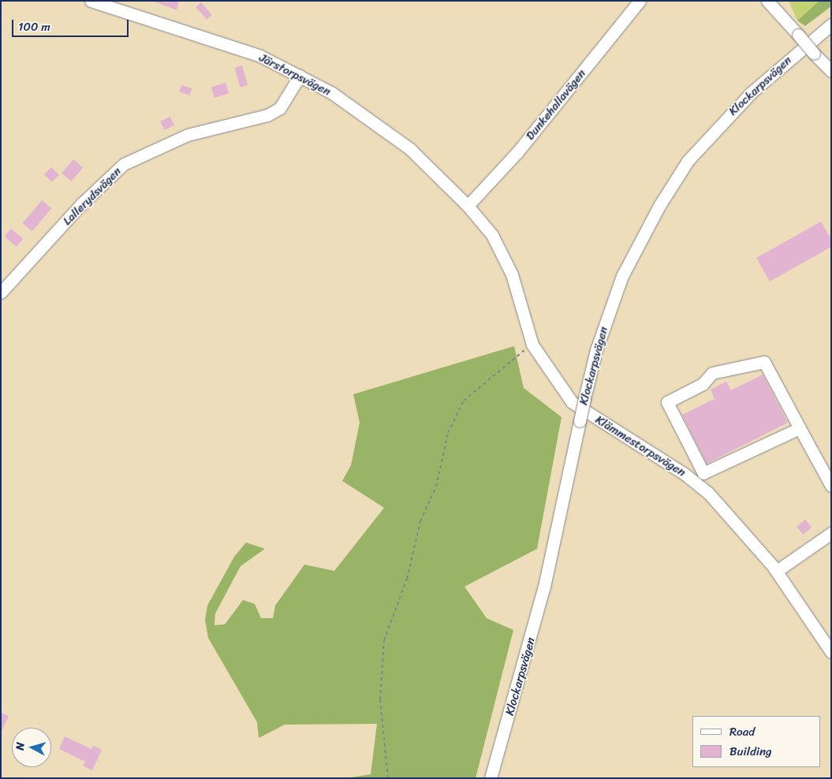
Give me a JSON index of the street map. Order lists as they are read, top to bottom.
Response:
{
  "streets": {
    "street": [
      "Järstorpsvägen",
      "Klockarpsvägen",
      "Dunkehallavägen",
      "Lallerydsvägen",
      "Klämmestorpsvägen"
    ]
  },
  "crossings": [
    ["Järstorpsvägen", "Dunkehallavägen"],
    ["Järstorpsvägen", "Lallerydsvägen"],
    ["Järstorpsvägen", "Klämmestorpsvägen"],
    ["Dunkehallavägen", "Klämmestorpsvägen"]
  ],
  "legend": ["Road", "Building"],
  "scale_bar": "100 m",
  "north": "left"
}
